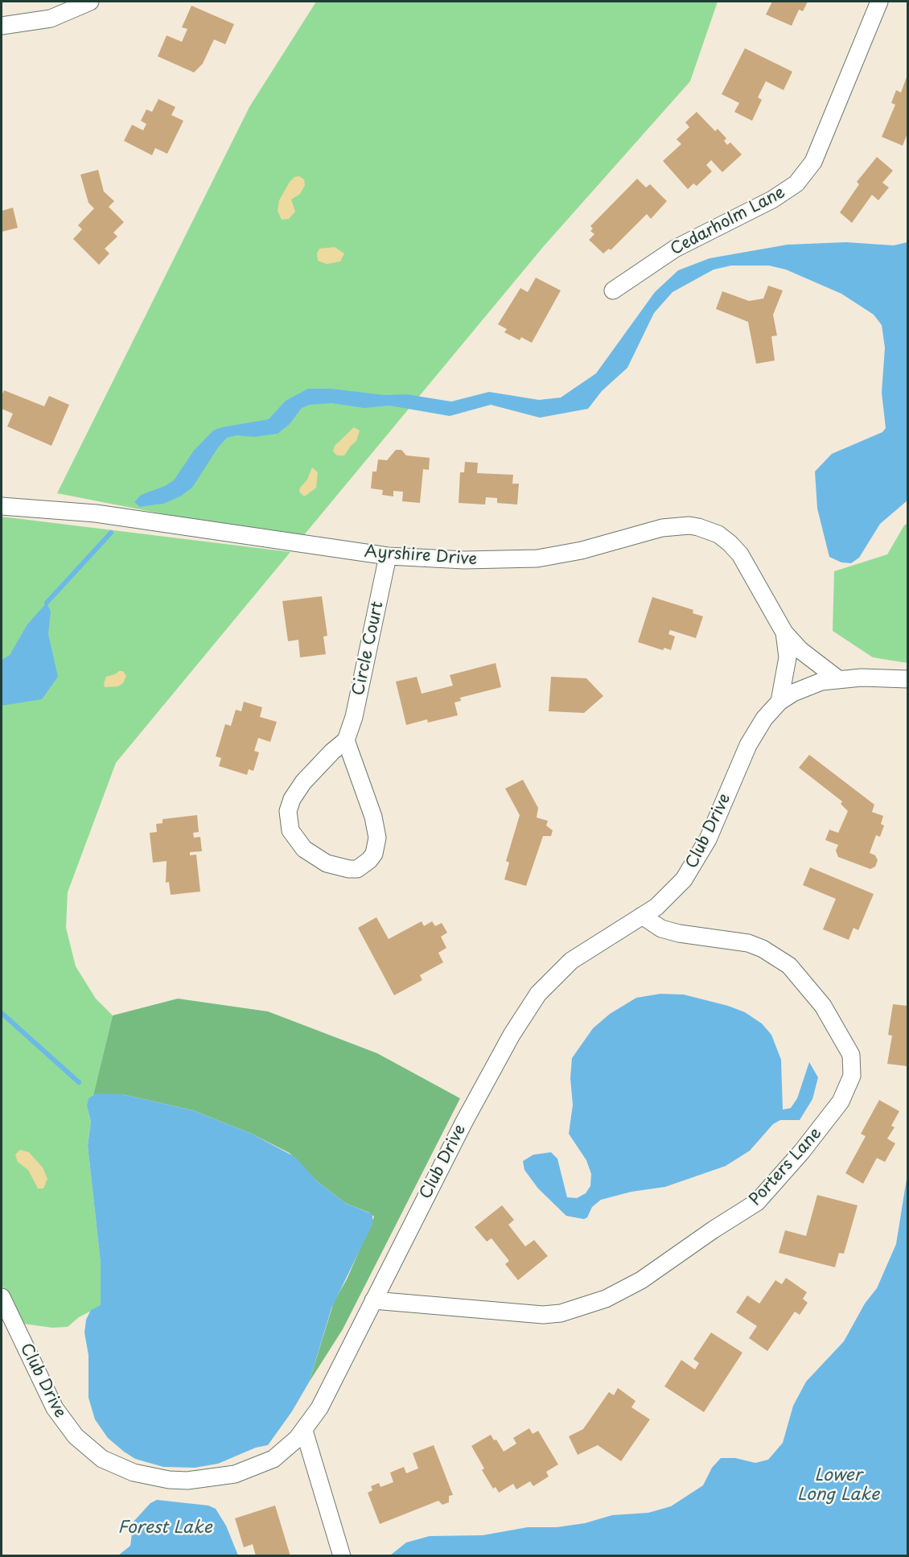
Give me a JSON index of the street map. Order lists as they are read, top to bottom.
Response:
{
  "streets": {
    "street": [
      "Cedarholm Lane",
      "Ayrshire Drive",
      "Circle Court",
      "Club Drive",
      "Porters Lane"
    ]
  },
  "crossings": [
    ["Ayrshire Drive", "Circle Court"],
    ["Ayrshire Drive", "Club Drive"],
    ["Club Drive", "Porters Lane"]
  ],
  "water": ["Lower Long Lake", "Forest Lake"]
}
